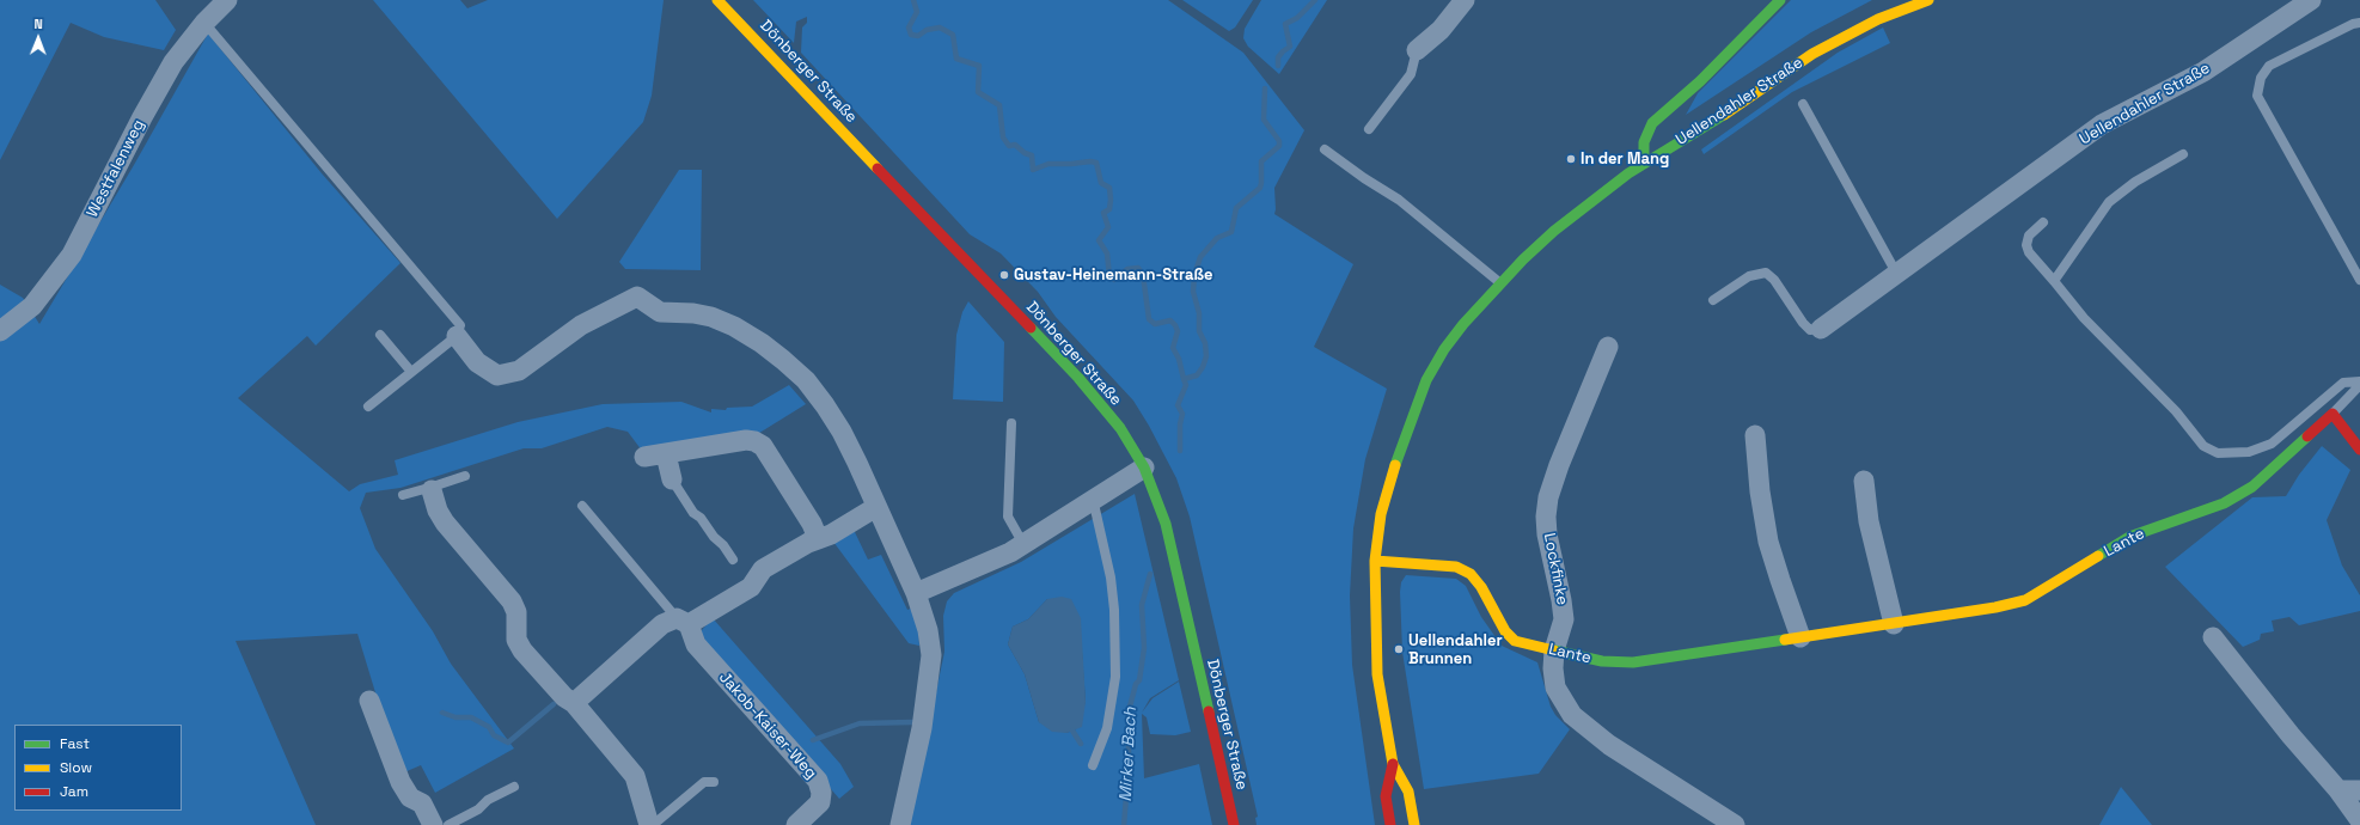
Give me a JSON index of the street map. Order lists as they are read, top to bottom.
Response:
{
  "streets": {
    "street": [
      "Dönberger Straße",
      "Uellendahler Straße",
      "Westfalenweg",
      "Lante",
      "Lockfinke",
      "Jakob-Kaiser-Weg"
    ]
  },
  "crossings": [
    ["Uellendahler Straße", "Lante"],
    ["Lante", "Lockfinke"]
  ],
  "water": ["Mirker Bach"],
  "places": ["In der Mang", "Gustav-Heinemann-Straße", "Uellendahler Brunnen"],
  "legend": ["Fast", "Slow", "Jam"],
  "north": "top"
}
